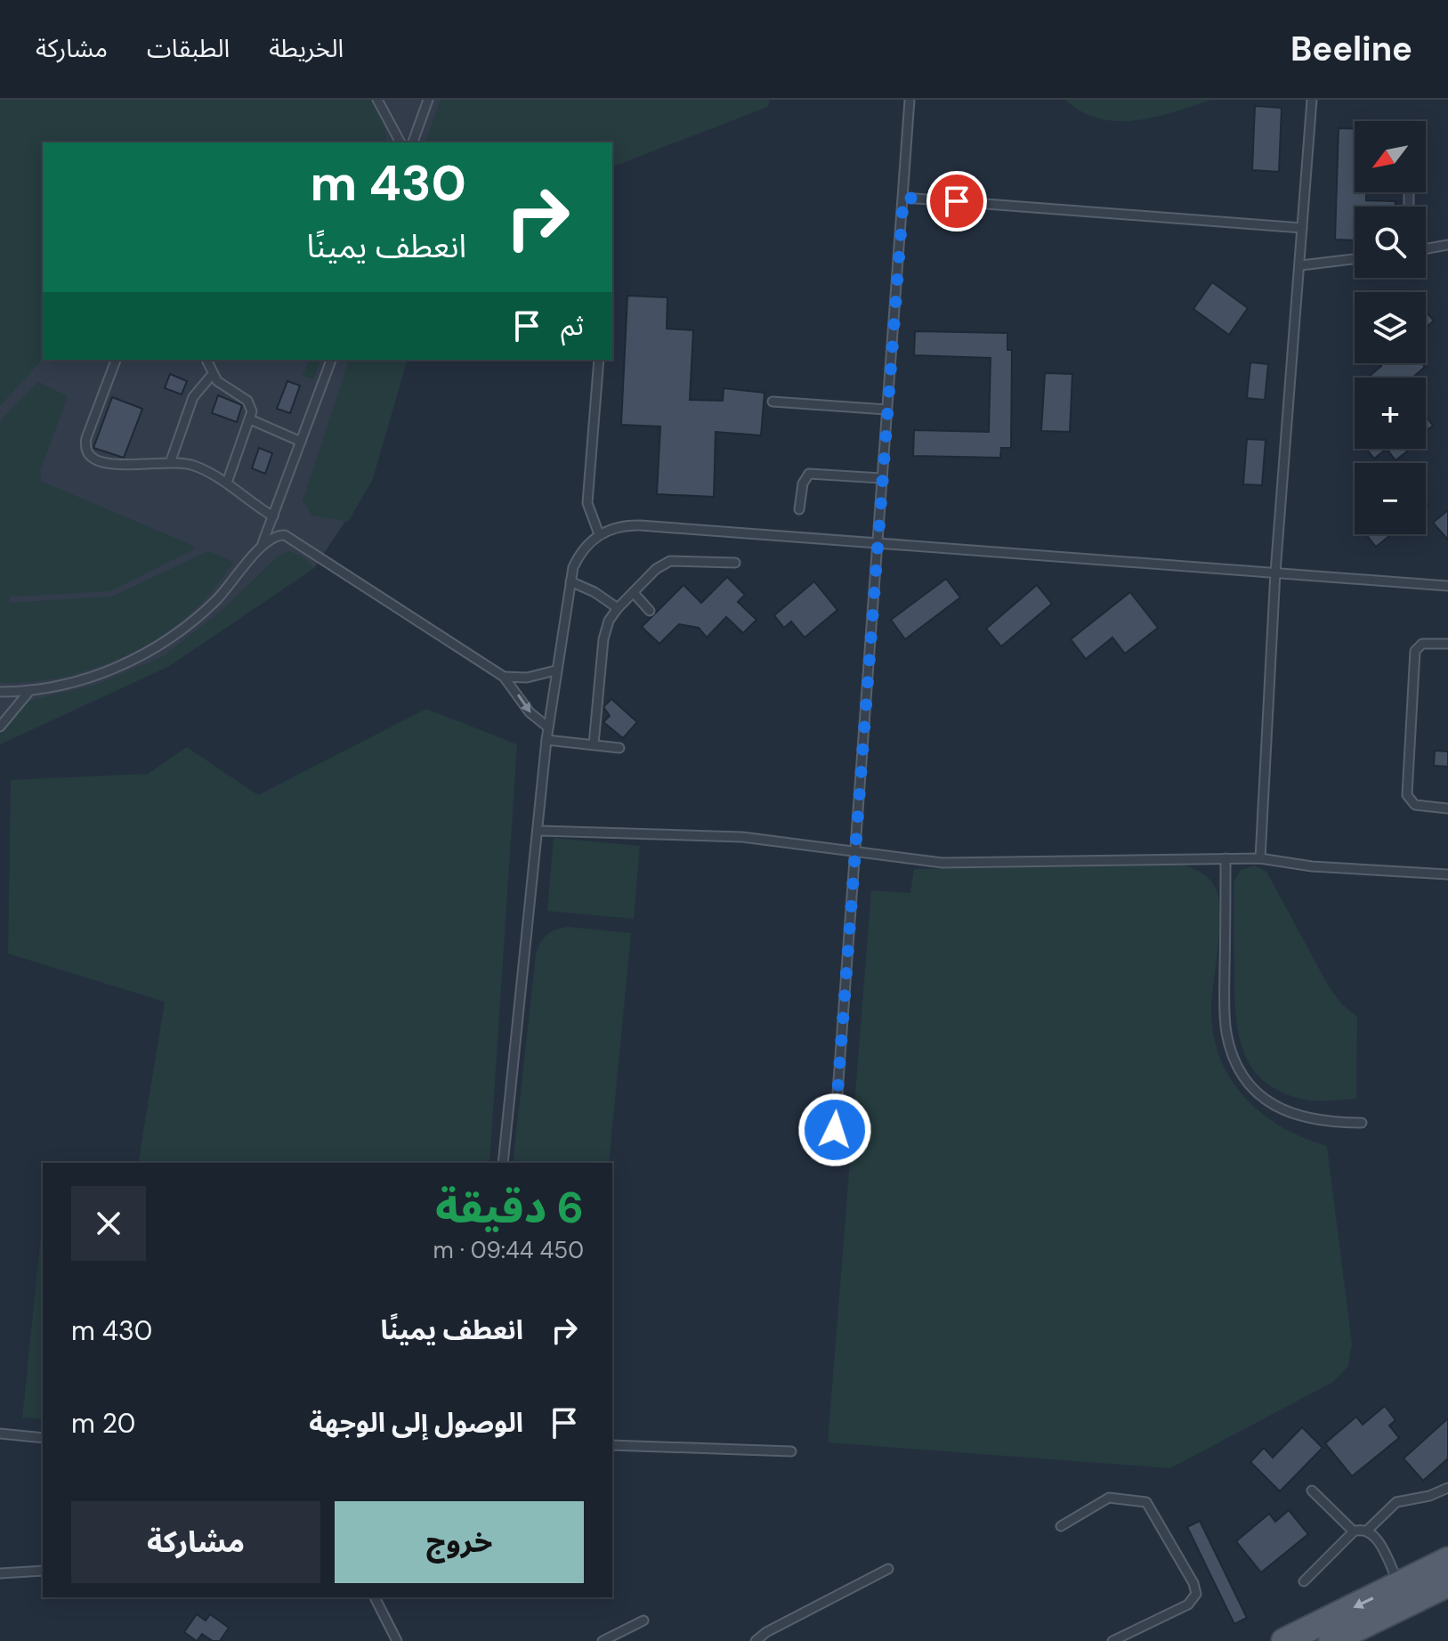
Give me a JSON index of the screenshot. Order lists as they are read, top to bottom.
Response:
{
  "north": "bottom left",
  "page": {
    "header": "Beeline",
    "nav": ["الخريطة", "الطبقات", "مشاركة"],
    "map_buttons": ["+", "−"],
    "turn": ["430 m", "انعطف يمينًا"],
    "then": "ثم",
    "heading": ["6 دقيقة", "450 m · 09:44"],
    "list": [
      {
        "name": "انعطف يمينًا",
        "value": "430 m"
      },
      {
        "name": "الوصول إلى الوجهة",
        "value": "20 m"
      }
    ],
    "buttons": ["خروج", "مشاركة"]
  }
}
